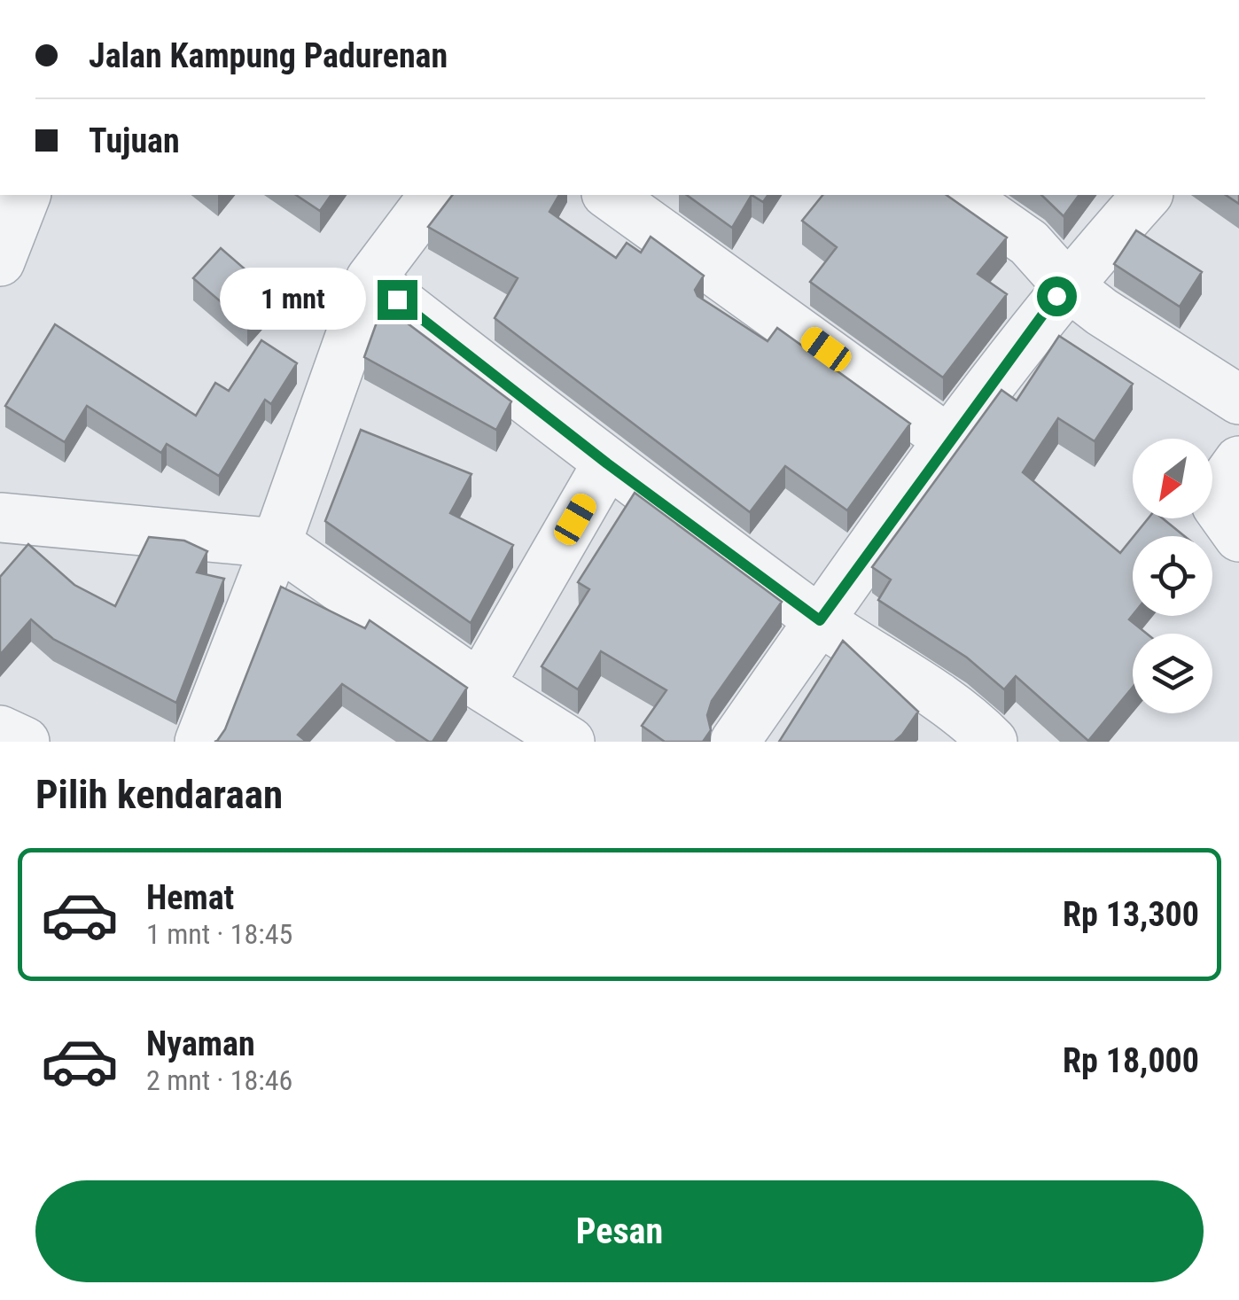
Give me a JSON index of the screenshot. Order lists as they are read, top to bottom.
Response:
{
  "north": "bottom left",
  "page": {
    "banner": ["Jalan Kampung Padurenan", "Tujuan"],
    "bubble": "1 mnt",
    "heading": "Pilih kendaraan",
    "list": [
      {
        "name": "Hemat",
        "note": "1 mnt · 18:45",
        "value": "Rp 13,300"
      },
      {
        "name": "Nyaman",
        "note": "2 mnt · 18:46",
        "value": "Rp 18,000"
      }
    ],
    "buttons": "Pesan"
  }
}
